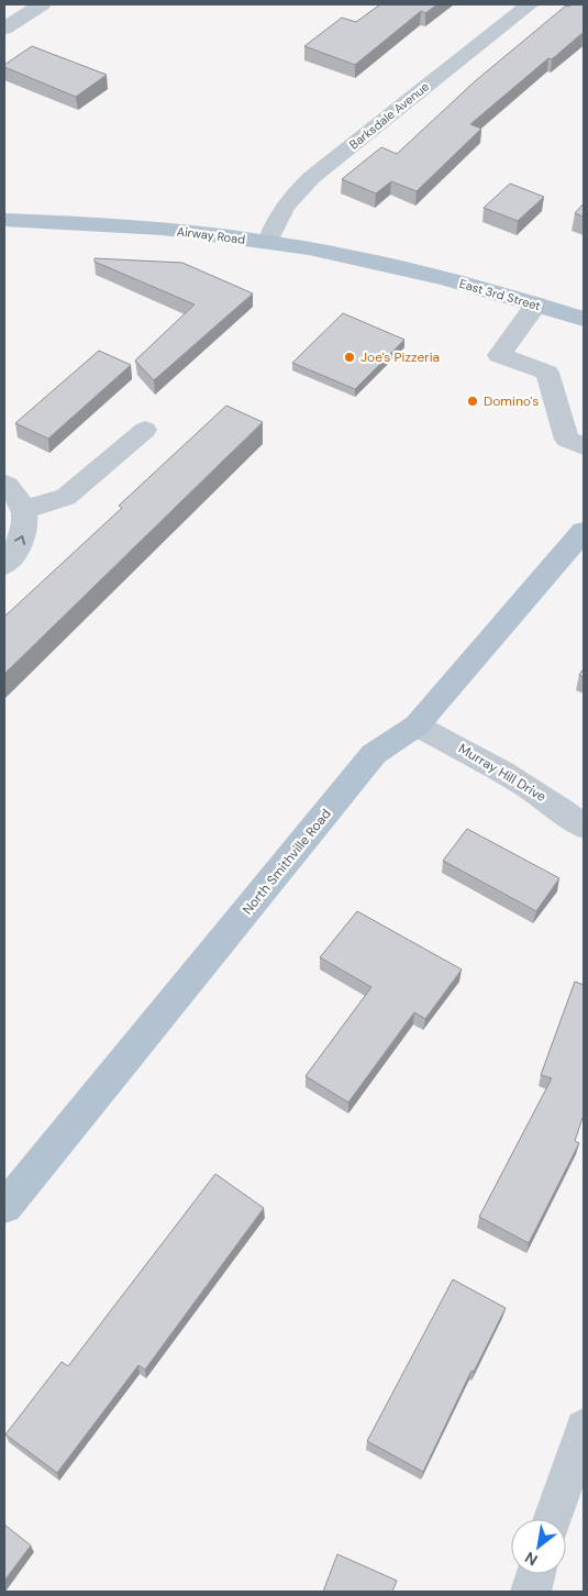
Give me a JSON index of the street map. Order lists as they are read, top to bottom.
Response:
{
  "streets": {
    "main road": ["Airway Road", "East 3rd Street", "North Smithville Road"],
    "street": ["Barksdale Avenue", "Murray Hill Drive"]
  },
  "crossings": [
    ["Barksdale Avenue", "Airway Road"],
    ["Airway Road", "East 3rd Street"],
    ["Murray Hill Drive", "North Smithville Road"]
  ],
  "places": ["Joe's Pizzeria", "Domino's"],
  "north": "bottom left"
}
